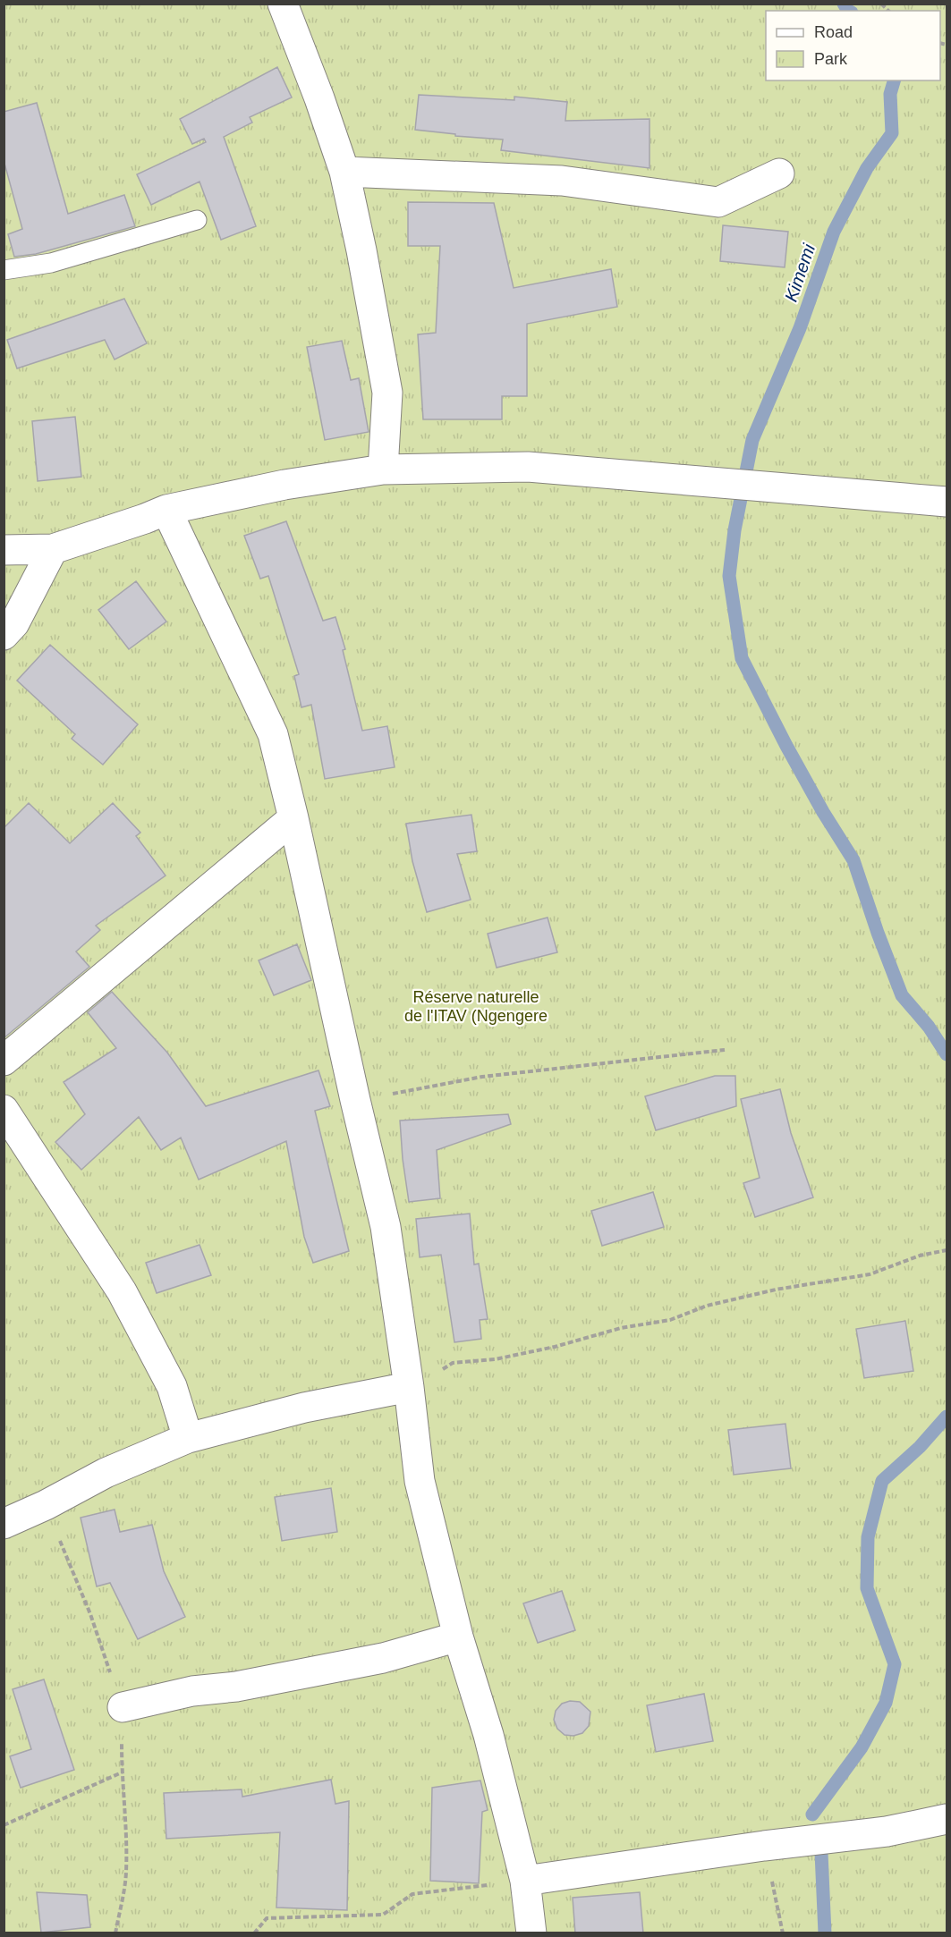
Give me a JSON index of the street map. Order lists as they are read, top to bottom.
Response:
{
  "water": ["Kimemi"],
  "parks": ["Réserve naturelle de l'ITAV (Ngengere"],
  "legend": ["Road", "Park"]
}
